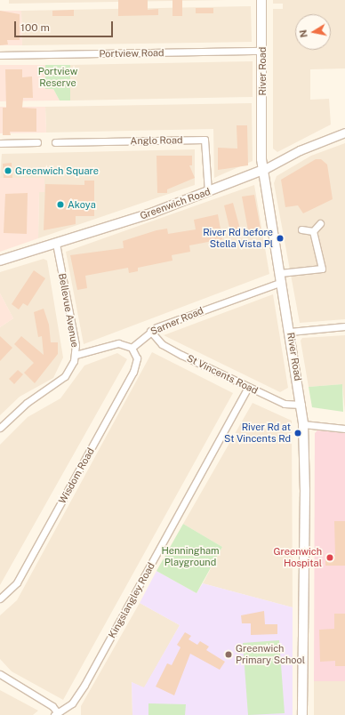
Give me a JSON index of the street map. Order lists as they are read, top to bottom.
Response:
{
  "streets": {
    "main road": ["River Road", "Greenwich Road"],
    "street": [
      "Portview Road",
      "Anglo Road",
      "Bellevue Avenue",
      "Sarner Road",
      "St Vincents Road",
      "Wisdom Road",
      "Kingslangley Road"
    ]
  },
  "crossings": [
    ["Portview Road", "River Road"],
    ["River Road", "Greenwich Road"],
    ["River Road", "Sarner Road"],
    ["River Road", "St Vincents Road"],
    ["Anglo Road", "Greenwich Road"],
    ["Greenwich Road", "Bellevue Avenue"],
    ["Sarner Road", "St Vincents Road"],
    ["Sarner Road", "Wisdom Road"],
    ["St Vincents Road", "Kingslangley Road"]
  ],
  "parks": ["Portview Reserve", "Henningham Playground"],
  "places": [
    "Greenwich Square",
    "Akoya",
    "River Rd before Stella Vista Pl",
    "River Rd at St Vincents Rd",
    "Greenwich Hospital",
    "Greenwich Primary School"
  ],
  "scale_bar": "100 m",
  "north": "left"
}
